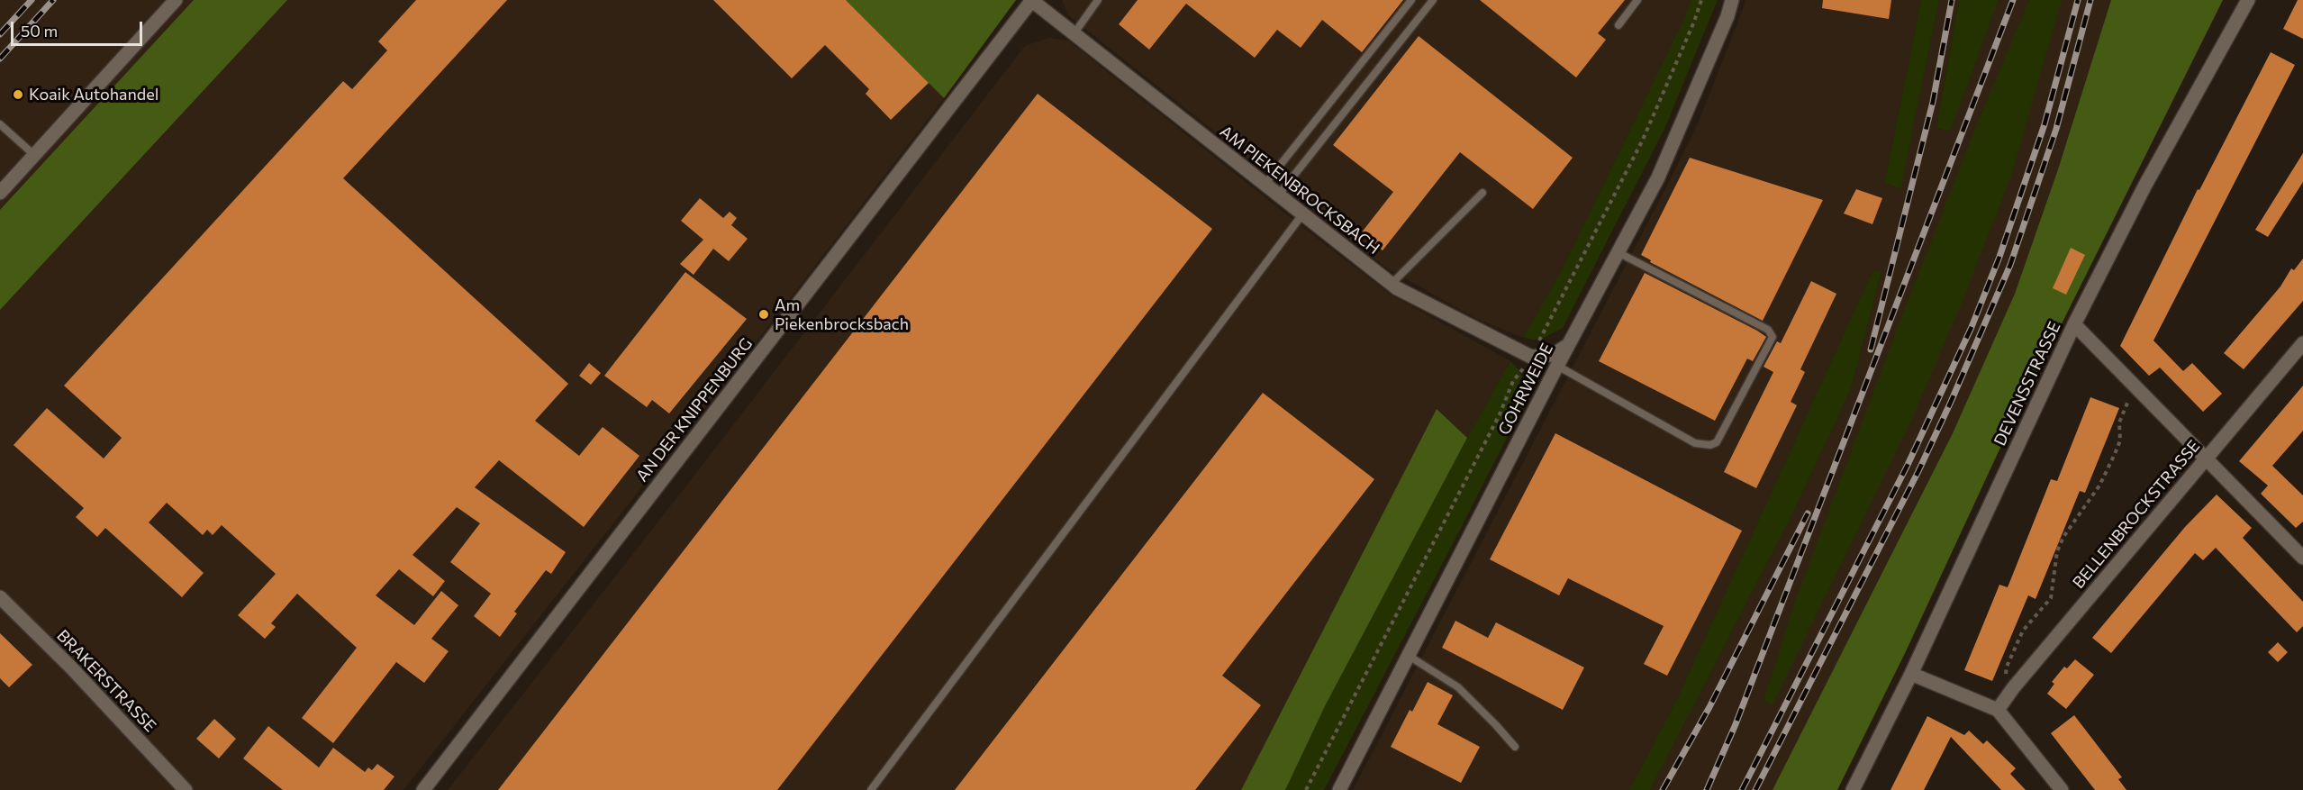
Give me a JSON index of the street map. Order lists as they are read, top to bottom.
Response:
{
  "streets": {
    "street": [
      "AM PIEKENBROCKSBACH",
      "DEVENSSTRASSE",
      "GOHRWEIDE",
      "AN DER KNIPPENBURG",
      "BELLENBROCKSTRASSE",
      "BRAKERSTRASSE"
    ]
  },
  "crossings": [
    ["AM PIEKENBROCKSBACH", "GOHRWEIDE"],
    ["AM PIEKENBROCKSBACH", "AN DER KNIPPENBURG"]
  ],
  "places": ["Koaik Autohandel", "Am Piekenbrocksbach"],
  "scale_bar": "50 m"
}
